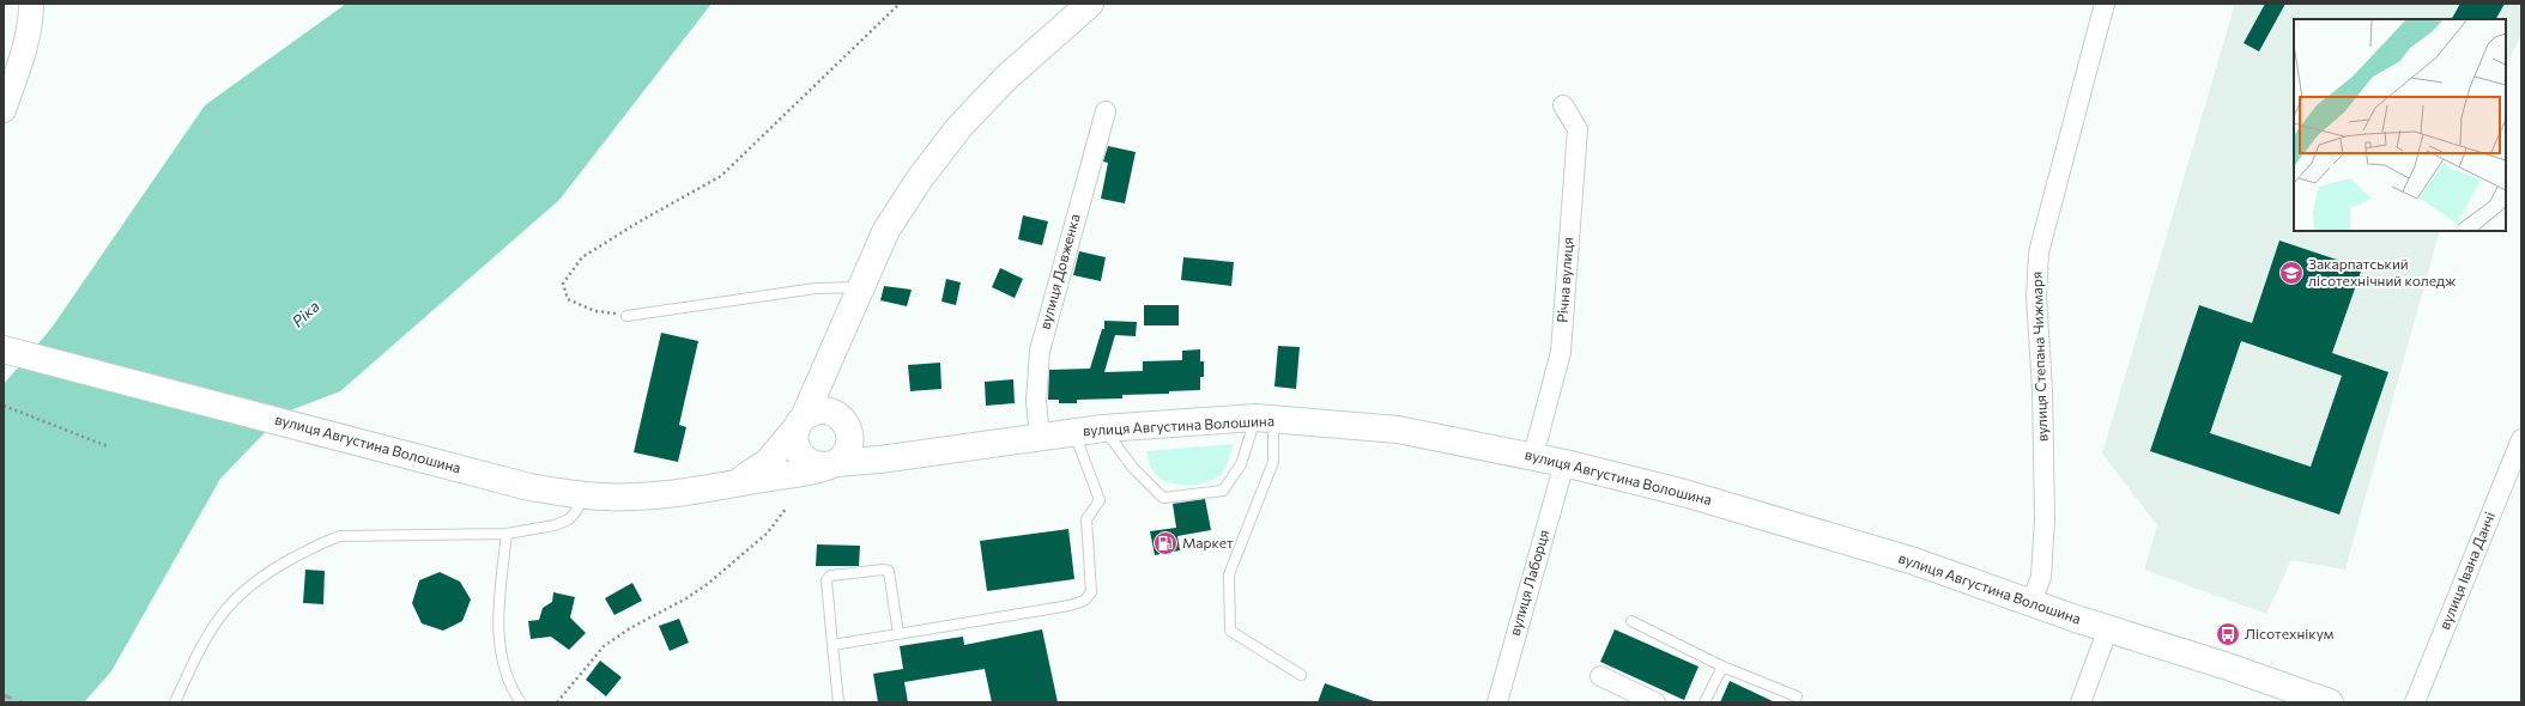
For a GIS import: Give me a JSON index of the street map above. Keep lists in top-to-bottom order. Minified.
{"streets":{"main road":["вулиця Августина Волошина"],"street":["вулиця Довженка","Річна вулиця","вулиця Степана Чижмаря","вулиця Івана Данчі","вулиця Лаборця"]},"crossings":[["вулиця Довженка","вулиця Августина Волошина"],["Річна вулиця","вулиця Августина Волошина"],["вулиця Степана Чижмаря","вулиця Августина Волошина"],["вулиця Августина Волошина","вулиця Лаборця"]],"water":["Ріка"],"places":{"school or university":["Закарпатський лісотехнічний коледж"],"fuel station":["Маркет"],"bus stop":["Лісотехнікум"]}}
